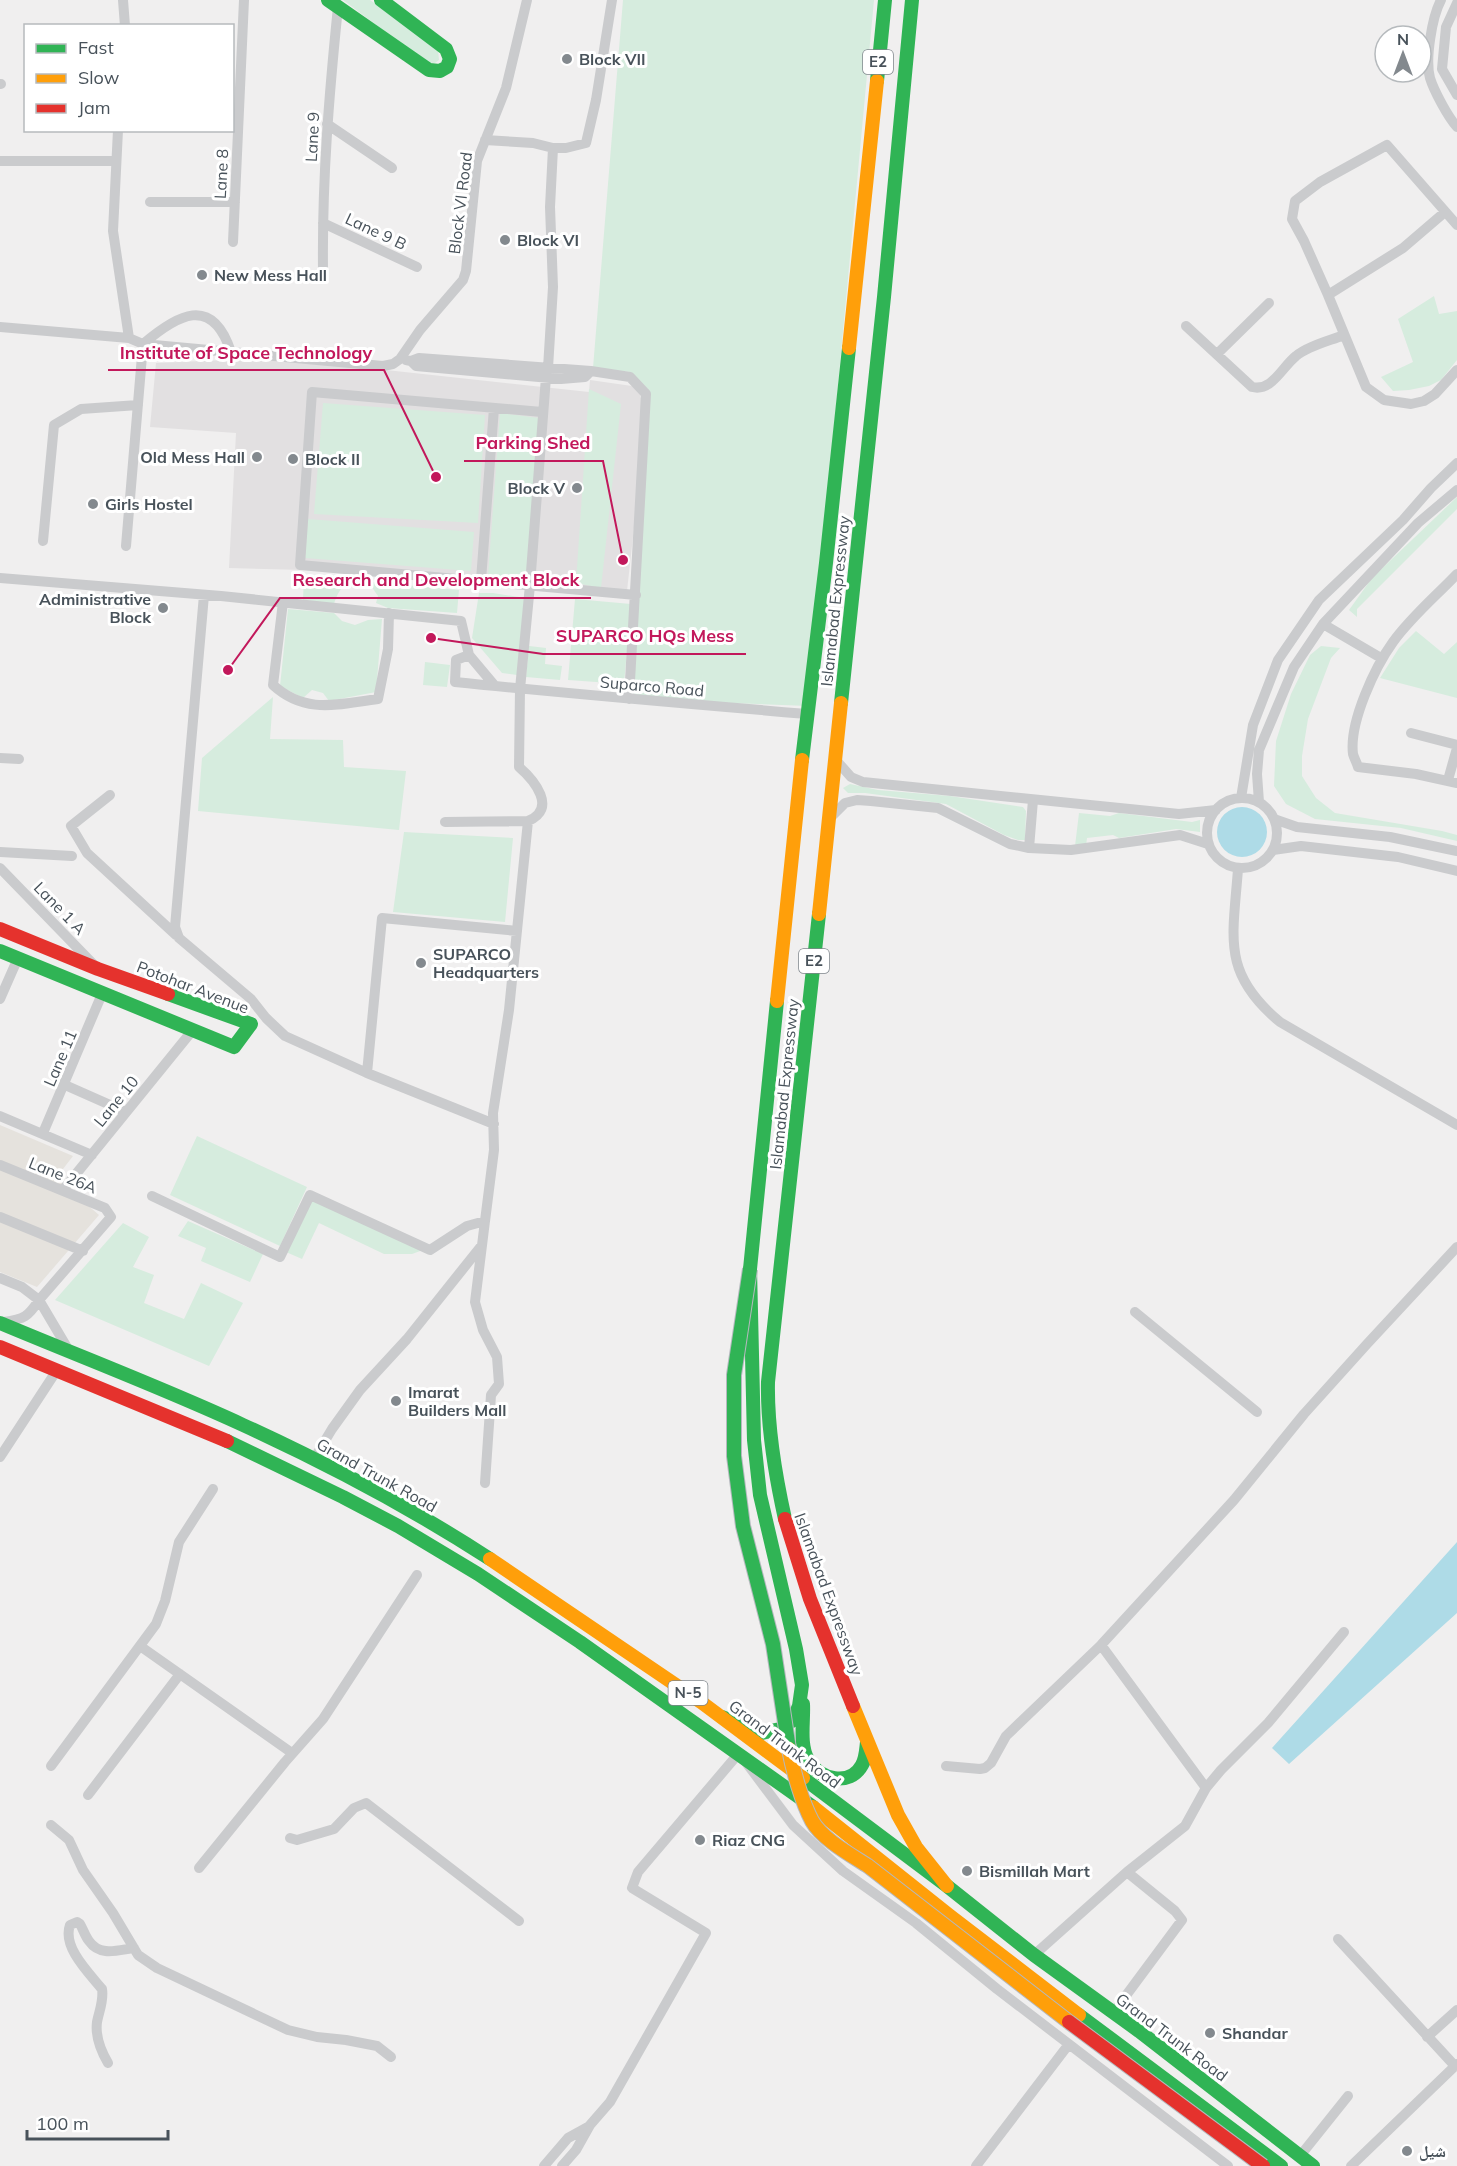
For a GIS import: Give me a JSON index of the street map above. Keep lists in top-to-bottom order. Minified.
{"streets":{"main road":["E2","Islamabad Expressway","Potohar Avenue","Grand Trunk Road","N-5"],"street":["Lane 9","Lane 8","Block VI Road","Lane 9 B","Suparco Road","Lane 1 A","Lane 11","Lane 10","Lane 26A"]},"crossings":[["Lane 9","Lane 9 B"],["Islamabad Expressway","Suparco Road"],["Islamabad Expressway","Grand Trunk Road"],["Lane 1 A","Potohar Avenue"],["Potohar Avenue","Lane 11"],["Potohar Avenue","Lane 10"],["Lane 10","Lane 26A"]],"places":["Block VII","Block VI","New Mess Hall","Old Mess Hall","Block II","Institute of Space Technology","Block V","Girls Hostel","Parking Shed","Administrative Block","SUPARCO HQs Mess","Research and Development Block","SUPARCO Headquarters","Imarat Builders Mall","Riaz CNG","Bismillah Mart","Shandar","شیل"],"legend":["Fast","Slow","Jam"],"scale_bar":"100 m","north":"top"}
